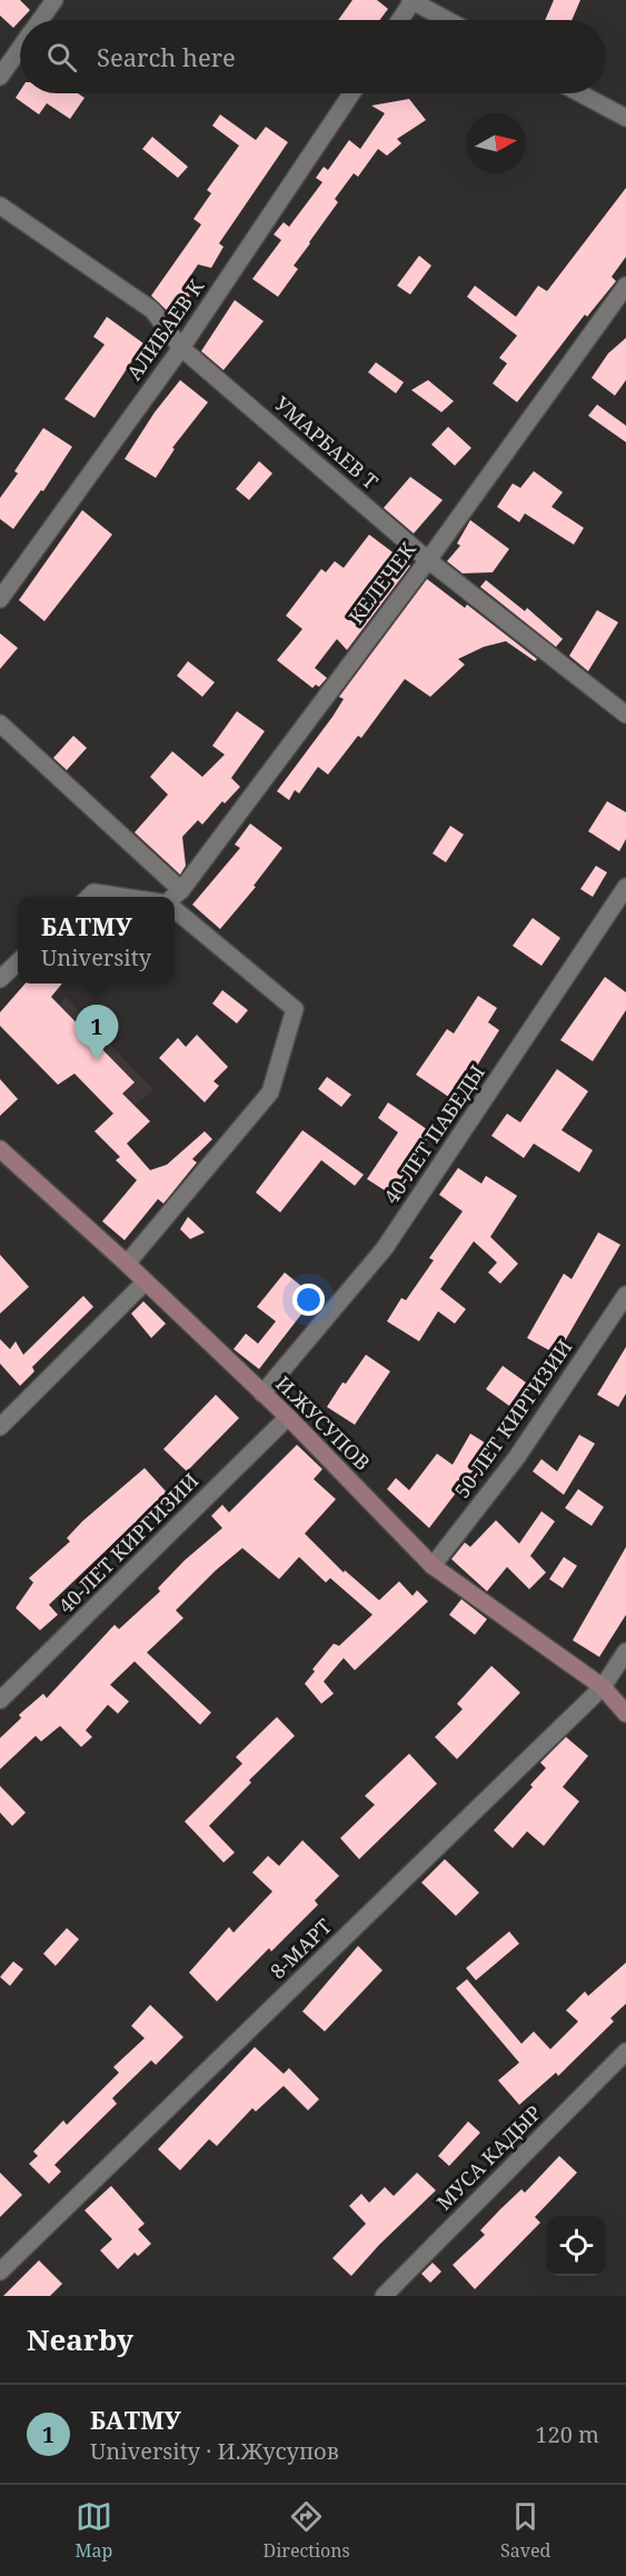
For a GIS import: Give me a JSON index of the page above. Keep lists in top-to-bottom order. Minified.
{"streets":{"street":["АЛИБАЕВ К","УМАРБАЕВ Т","КЕЛЕЧЕК","40-ЛЕТ ПАБЕДЫ","50-ЛЕТ КИРГИЗИИ","И.ЖУСУПОВ","40-ЛЕТ КИРГИЗИИ","8-МАРТ","МУСА КАДЫР"]},"crossings":[["АЛИБАЕВ К","УМАРБАЕВ Т"],["УМАРБАЕВ Т","КЕЛЕЧЕК"],["40-ЛЕТ ПАБЕДЫ","И.ЖУСУПОВ"],["50-ЛЕТ КИРГИЗИИ","И.ЖУСУПОВ"],["И.ЖУСУПОВ","40-ЛЕТ КИРГИЗИИ"],["И.ЖУСУПОВ","8-МАРТ"]],"north":"right","page":{"search":"Search here","popup":["БАТМУ","University"],"pins":"1","heading":"Nearby","list":[{"mark":"1","name":"БАТМУ","note":"University · И.Жусупов","value":"120 m"}],"nav":["Map","Directions","Saved"]}}
